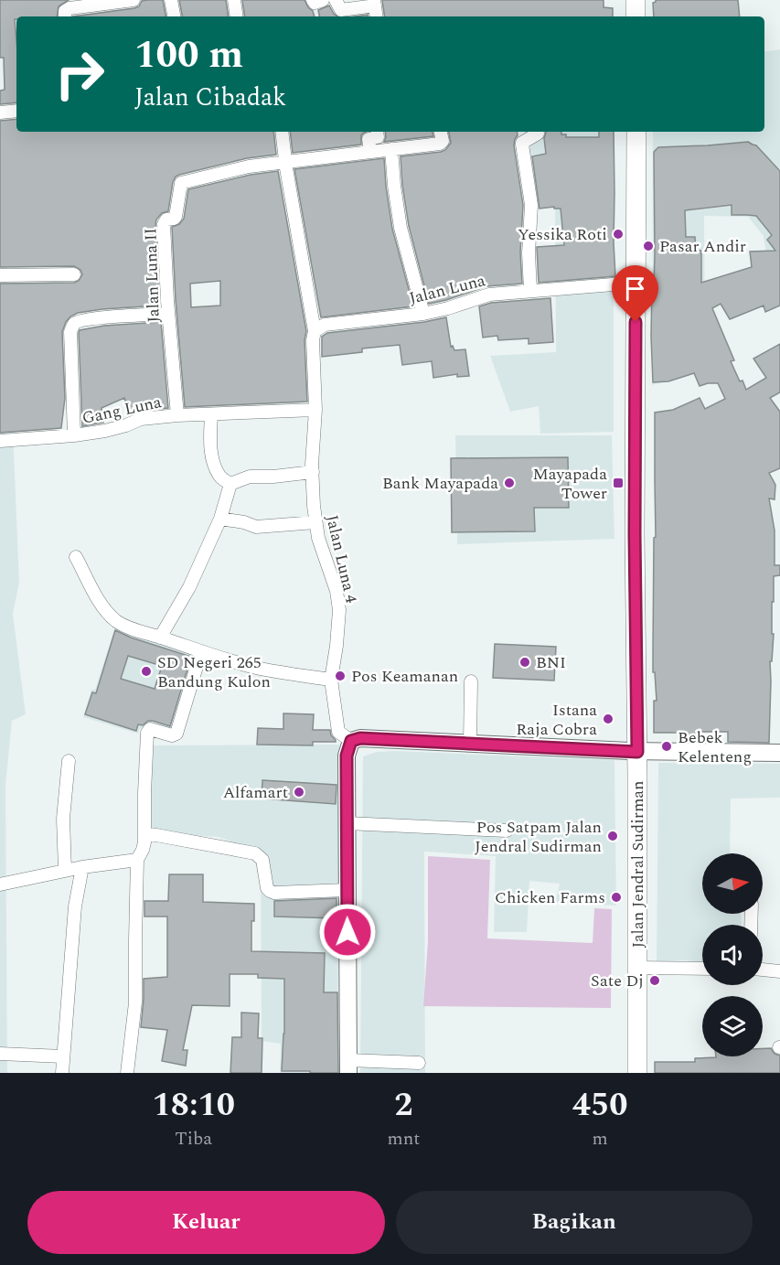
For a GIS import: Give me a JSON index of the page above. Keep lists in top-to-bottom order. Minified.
{"streets":{"main road":["Jalan Jendral Sudirman"],"street":["Jalan Luna II","Jalan Luna","Gang Luna","Jalan Luna 4"]},"crossings":[["Jalan Luna II","Gang Luna"],["Jalan Luna","Jalan Jendral Sudirman"],["Gang Luna","Jalan Luna 4"]],"places":{"other":["Yessika Roti","Pasar Andir","Bank Mayapada","BNI","SD Negeri 265 Bandung Kulon","Pos Keamanan","Istana Raja Cobra","Bebek Kelenteng","Alfamart","Pos Satpam Jalan Jendral Sudirman","Chicken Farms","Sate Dj"],"transit":["Mayapada Tower"]},"north":"right","page":{"turn":["100 m","Jalan Cibadak"],"eta":["18:10","Tiba","2","mnt","450","m"],"buttons":["Keluar","Bagikan"]}}
